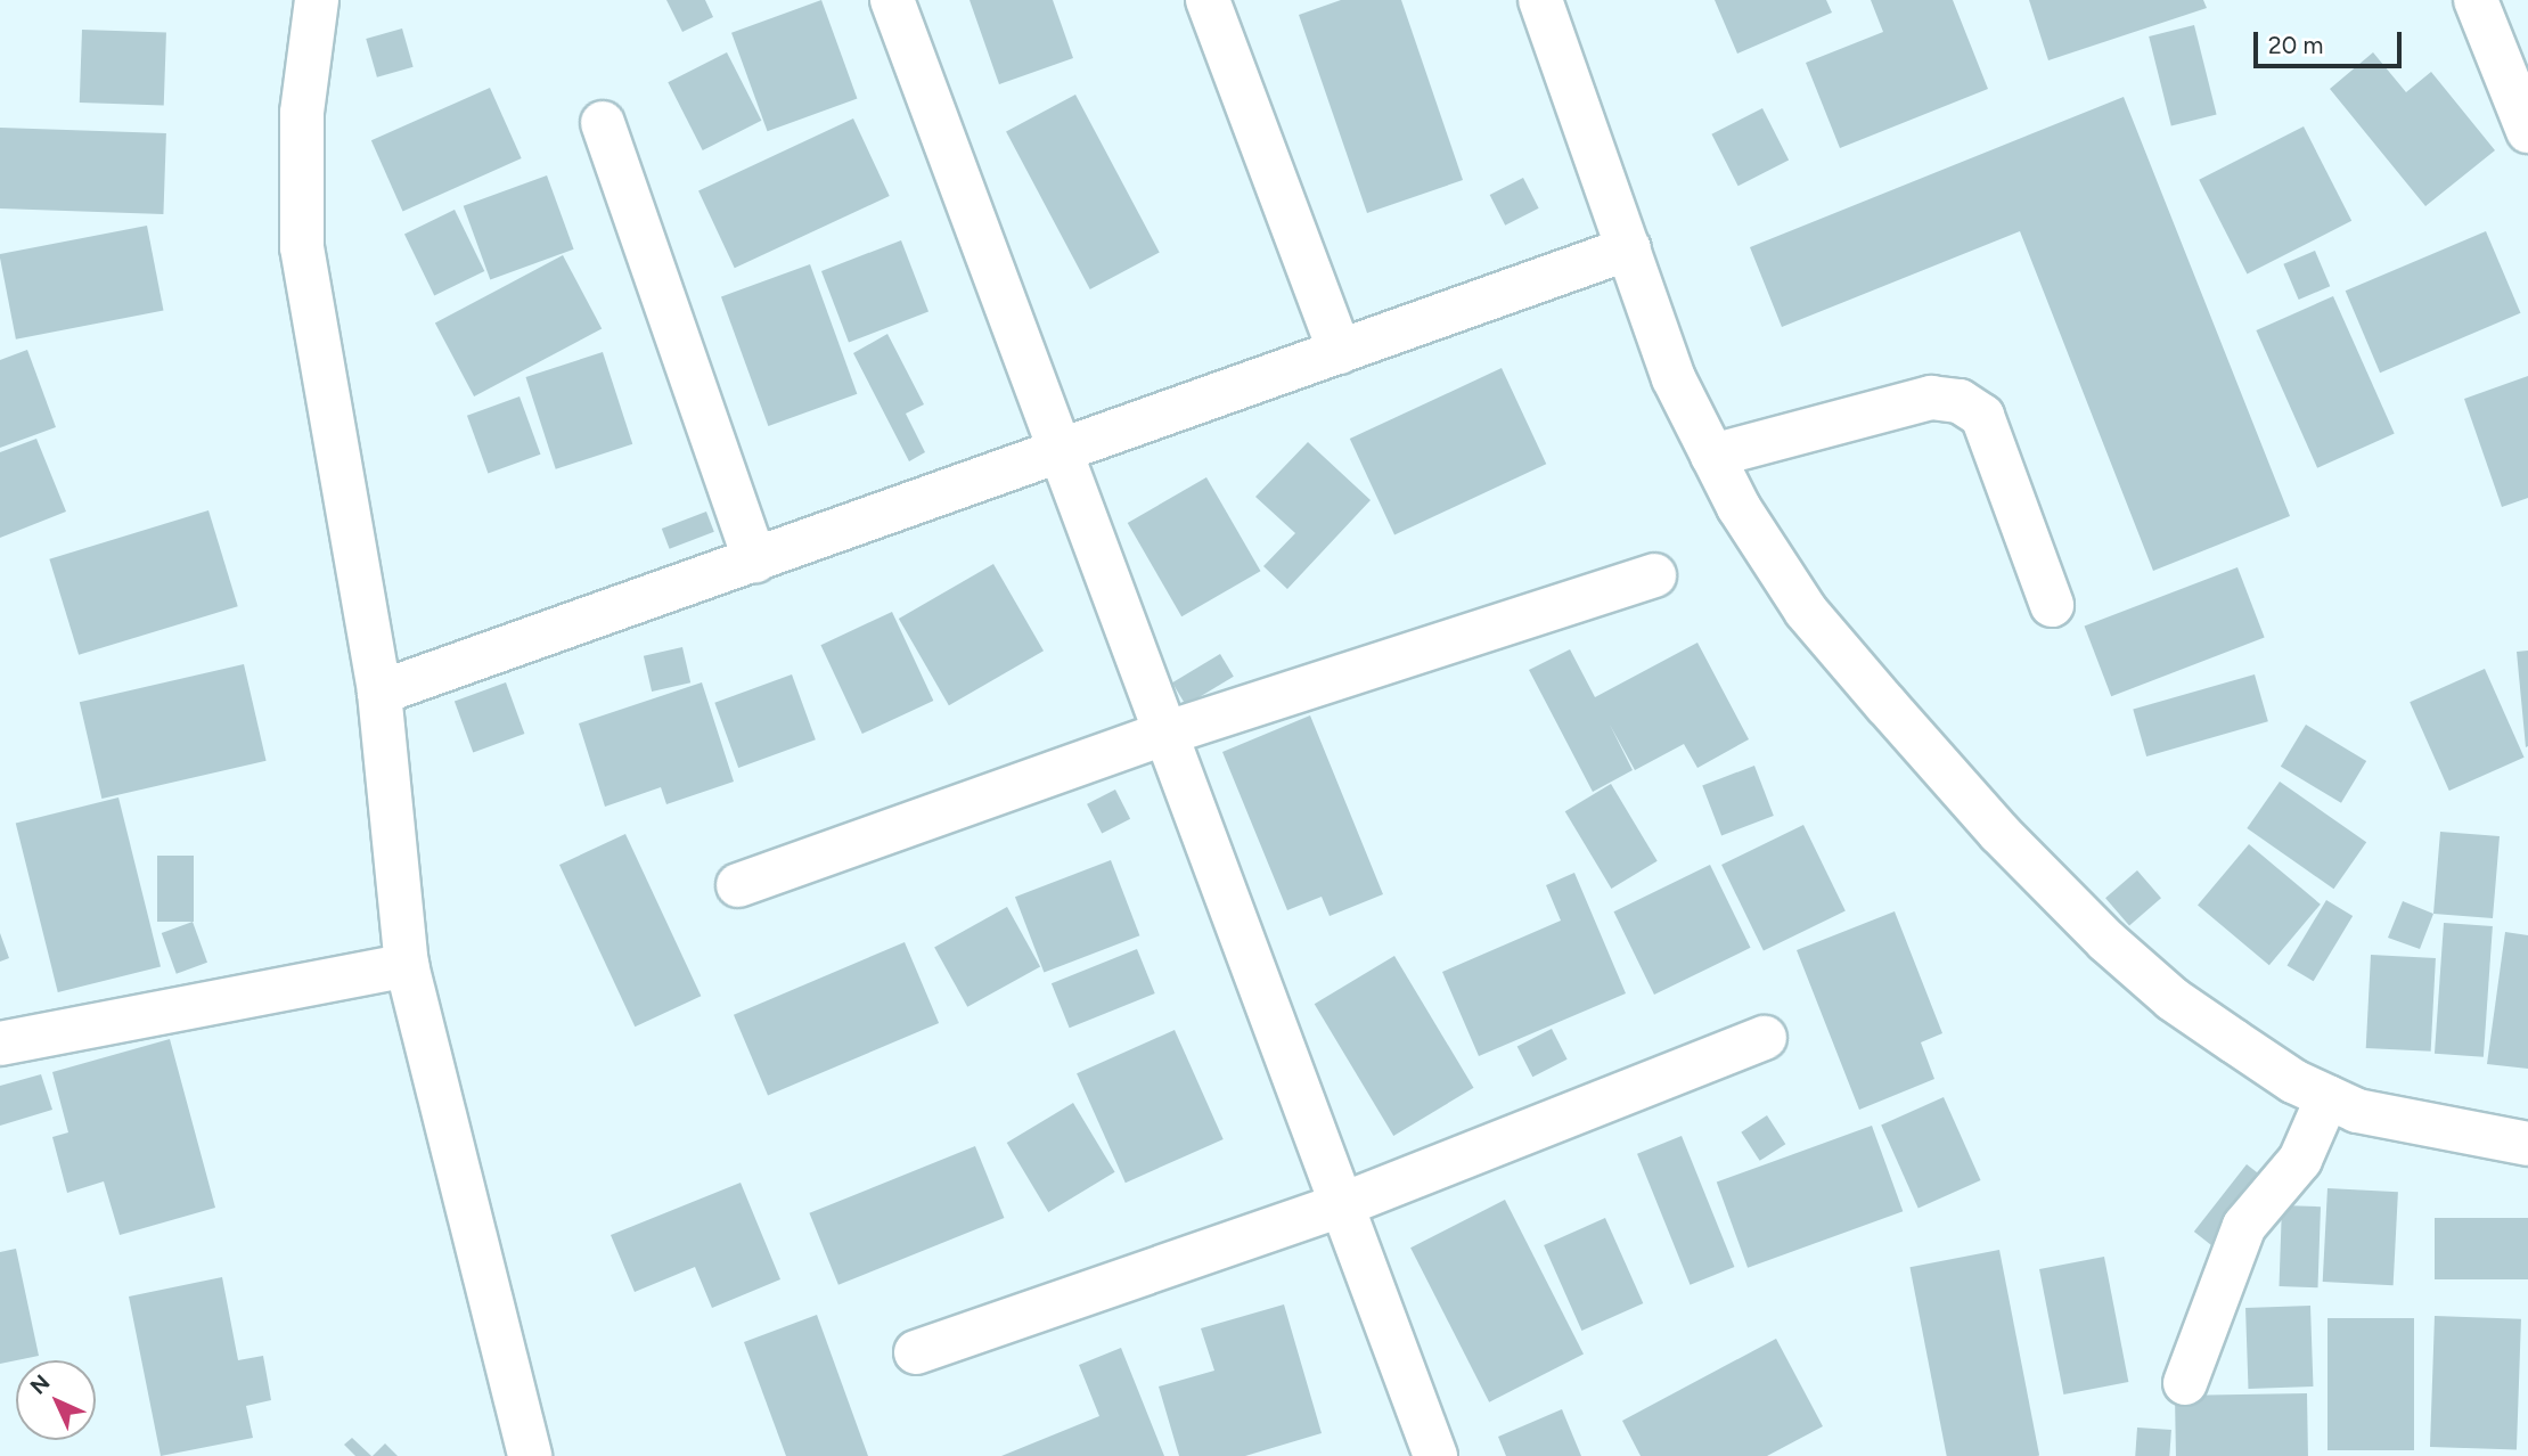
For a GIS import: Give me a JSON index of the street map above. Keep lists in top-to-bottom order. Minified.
{"scale_bar":"20 m","north":"top left"}
